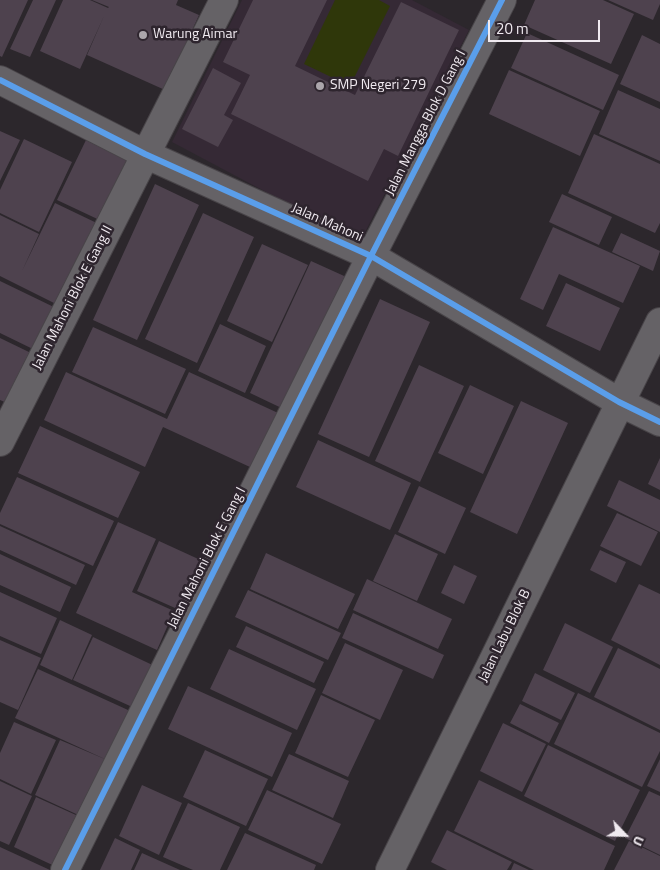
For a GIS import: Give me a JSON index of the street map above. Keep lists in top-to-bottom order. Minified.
{"streets":{"street":["Jalan Mangga Blok D Gang I","Jalan Mahoni","Jalan Mahoni Blok E Gang II","Jalan Mahoni Blok E Gang I","Jalan Labu Blok B"]},"crossings":[["Jalan Mangga Blok D Gang I","Jalan Mahoni"],["Jalan Mangga Blok D Gang I","Jalan Mahoni Blok E Gang I"],["Jalan Mahoni","Jalan Mahoni Blok E Gang II"],["Jalan Mahoni","Jalan Mahoni Blok E Gang I"],["Jalan Mahoni","Jalan Labu Blok B"]],"places":["Warung Aimar","SMP Negeri 279"],"scale_bar":"20 m","north":"bottom right"}
